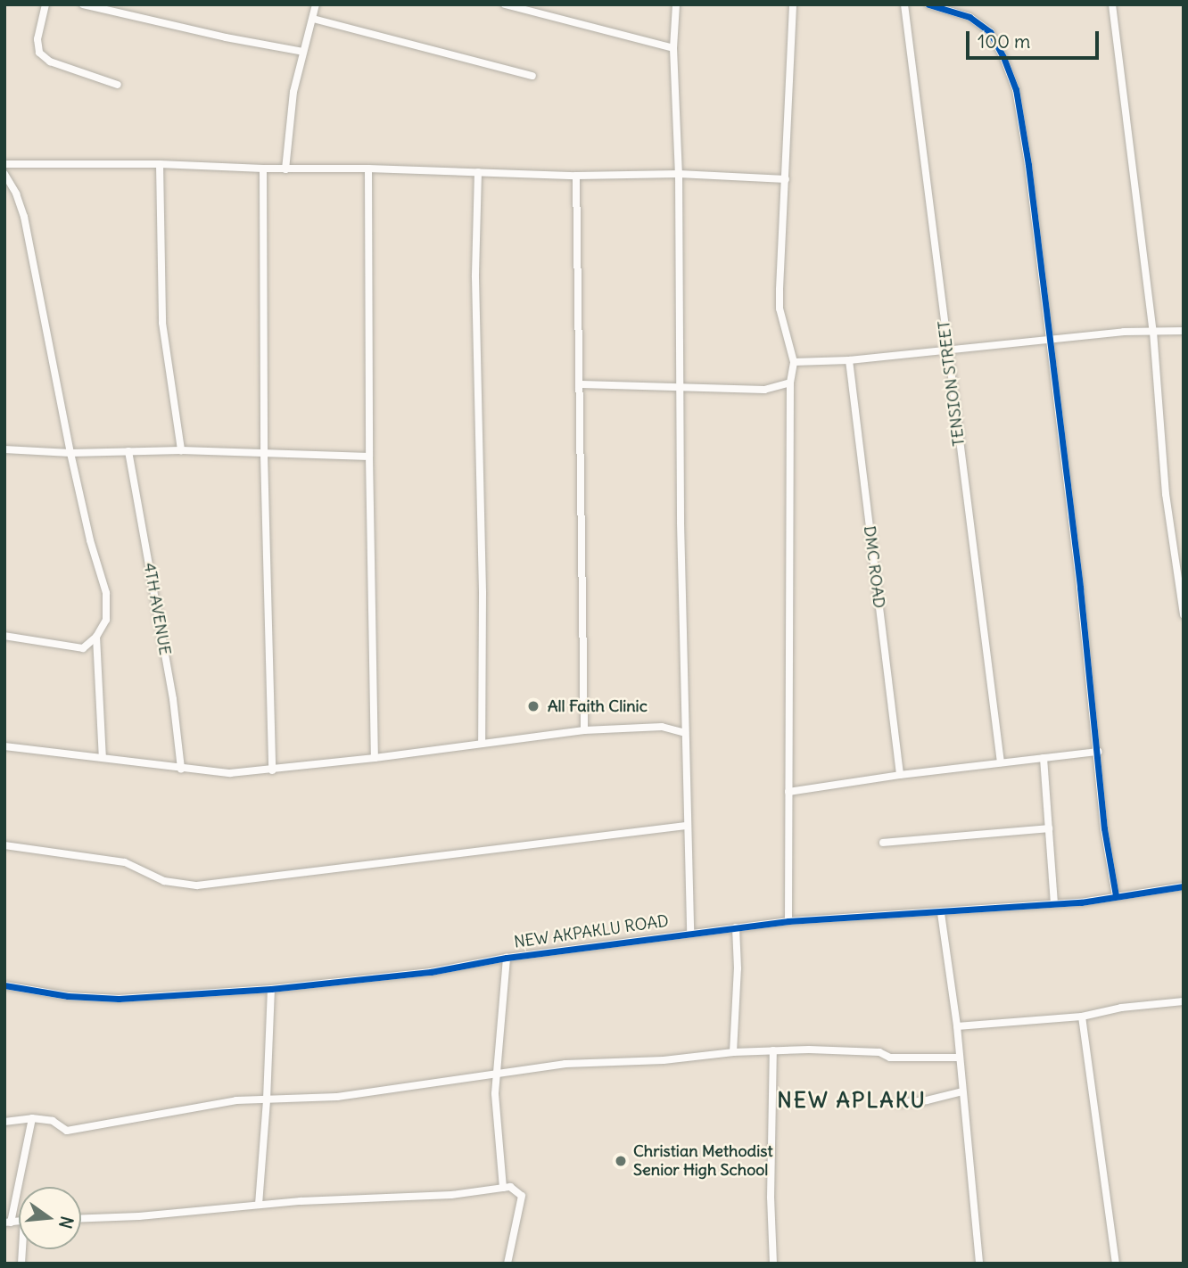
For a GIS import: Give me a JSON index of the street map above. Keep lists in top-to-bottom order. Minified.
{"streets":{"street":["TENSION STREET","DMC ROAD","4TH AVENUE","NEW AKPAKLU ROAD"]},"districts":["NEW APLAKU"],"places":["All Faith Clinic","Christian Methodist Senior High School"],"scale_bar":"100 m","north":"right"}
